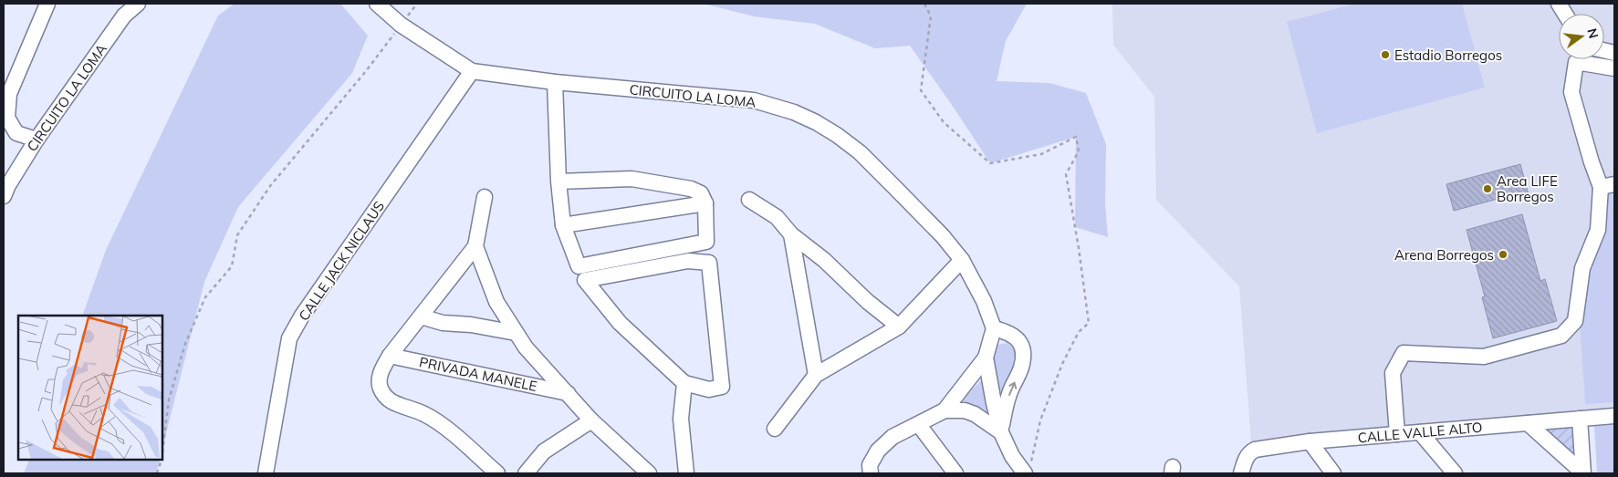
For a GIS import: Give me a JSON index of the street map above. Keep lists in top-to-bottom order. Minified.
{"streets":{"street":["CIRCUITO LA LOMA","CALLE JACK NICLAUS","PRIVADA MANELE","CALLE VALLE ALTO"]},"crossings":[["CIRCUITO LA LOMA","CALLE JACK NICLAUS"]],"places":["Estadio Borregos","Area LIFE Borregos","Arena Borregos"],"north":"right"}
